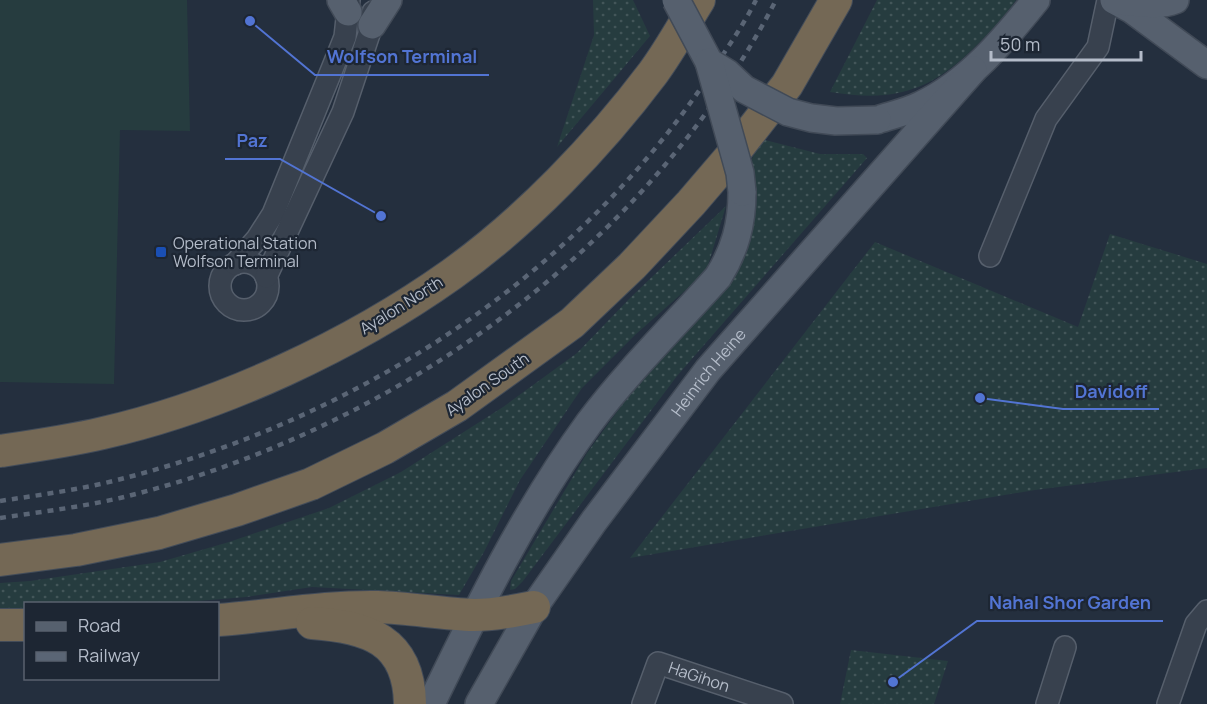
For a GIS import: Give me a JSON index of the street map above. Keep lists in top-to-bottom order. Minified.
{"streets":{"highway":["Ayalon North","Ayalon South"],"main road":["Heinrich Heine"],"street":["HaGihon"]},"places":{"other":["Wolfson Terminal","Paz","Davidoff","Nahal Shor Garden"],"transit":["Operational Station Wolfson Terminal"]},"legend":["Road","Railway"],"scale_bar":"50 m"}
